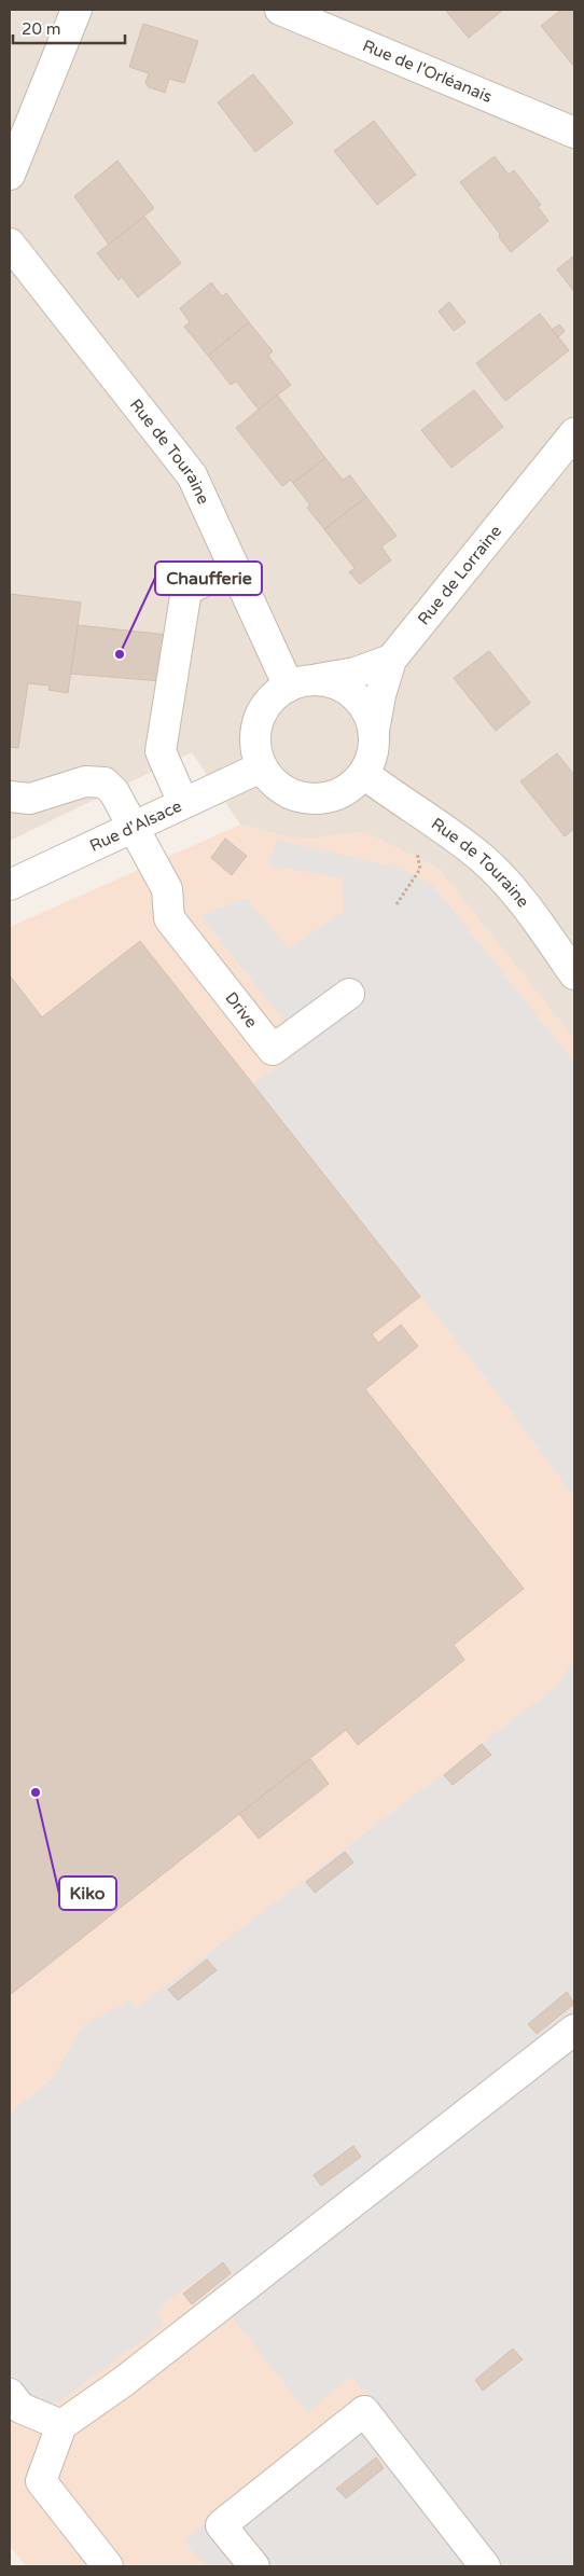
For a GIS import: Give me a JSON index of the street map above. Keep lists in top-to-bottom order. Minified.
{"streets":{"street":["Rue de l'Orléanais","Rue de Touraine","Rue de Lorraine","Rue d'Alsace","Drive"]},"crossings":[["Rue de Touraine","Rue de Lorraine"],["Rue de Touraine","Rue d'Alsace"],["Rue de Lorraine","Rue d'Alsace"],["Rue d'Alsace","Drive"]],"places":["Chaufferie","Kiko"],"scale_bar":"20 m"}
